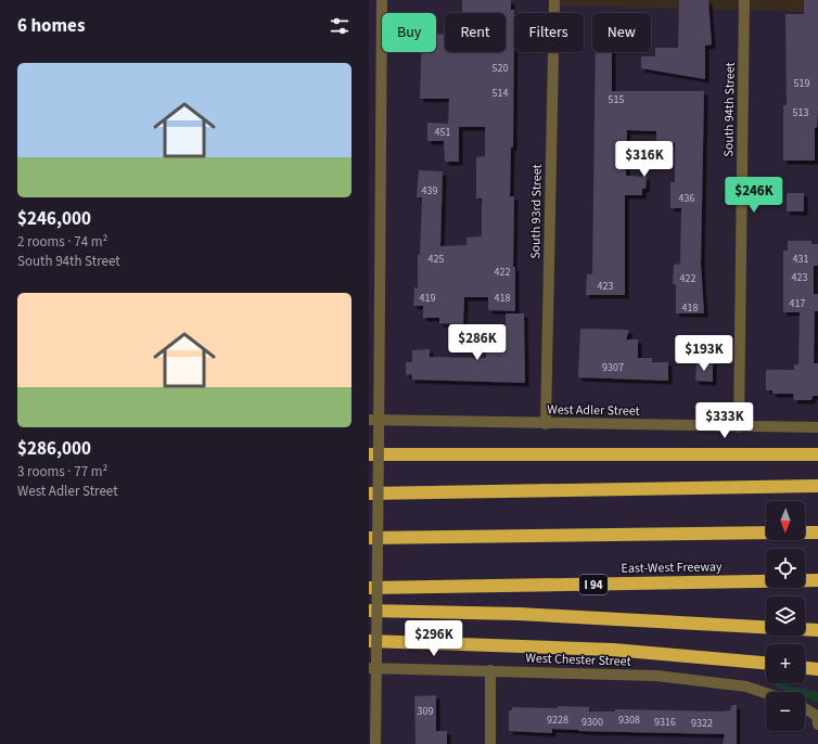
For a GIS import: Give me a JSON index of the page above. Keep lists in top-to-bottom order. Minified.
{"streets":{"highway":["East-West Freeway","I 94"],"street":["South 94th Street","South 93rd Street","West Adler Street","West Chester Street"]},"crossings":[["South 94th Street","West Adler Street"],["South 93rd Street","West Adler Street"]],"house_numbers":["520","519","514","515","513","451","439","436","425","431","422","423","422","423","419","418","417","418","9307","309","9228","9308","9300","9316","9322"],"north":"bottom","page":{"heading":"6 homes","chip":["Buy","Rent","Filters","New"],"list":[{"name":"$246,000","note":"2 rooms · 74 m² · South 94th Street"},{"name":"$286,000","note":"3 rooms · 77 m² · West Adler Street"}],"price":["$316K","$246K","$286K","$193K","$333K","$296K"],"map_buttons":["+","−"]}}
